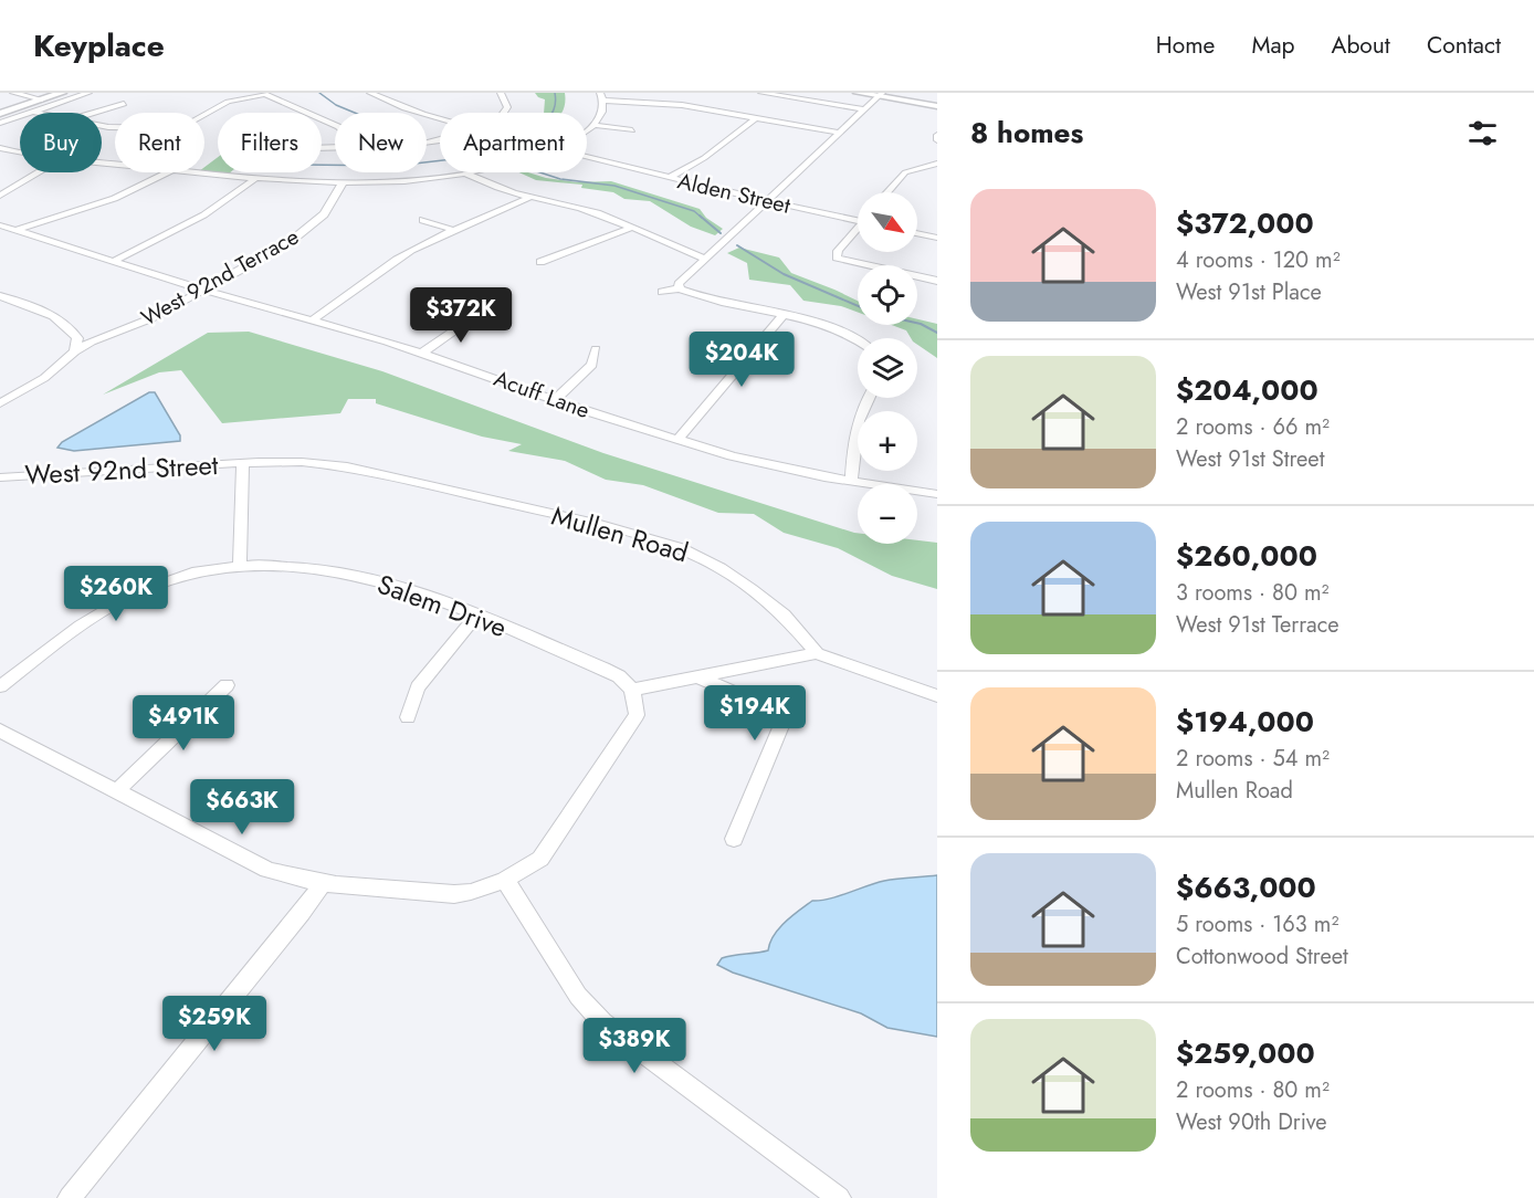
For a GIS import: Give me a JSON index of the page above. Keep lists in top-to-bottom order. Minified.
{"streets":{"street":["Alden Street","West 92nd Terrace","Acuff Lane","West 92nd Street","Mullen Road","Salem Drive"]},"crossings":[["West 92nd Terrace","Acuff Lane"],["West 92nd Street","Mullen Road"]],"north":"bottom right","page":{"header":"Keyplace","nav":["Home","Map","About","Contact"],"heading":"8 homes","chip":["Buy","Rent","Filters","New","Apartment"],"list":[{"name":"$372,000","note":"4 rooms · 120 m² · West 91st Place"},{"name":"$204,000","note":"2 rooms · 66 m² · West 91st Street"},{"name":"$260,000","note":"3 rooms · 80 m² · West 91st Terrace"},{"name":"$194,000","note":"2 rooms · 54 m² · Mullen Road"},{"name":"$663,000","note":"5 rooms · 163 m² · Cottonwood Street"},{"name":"$259,000","note":"2 rooms · 80 m² · West 90th Drive"}],"map_buttons":["+","−"],"price":["$372K","$204K","$260K","$194K","$491K","$663K","$259K","$389K"]}}
